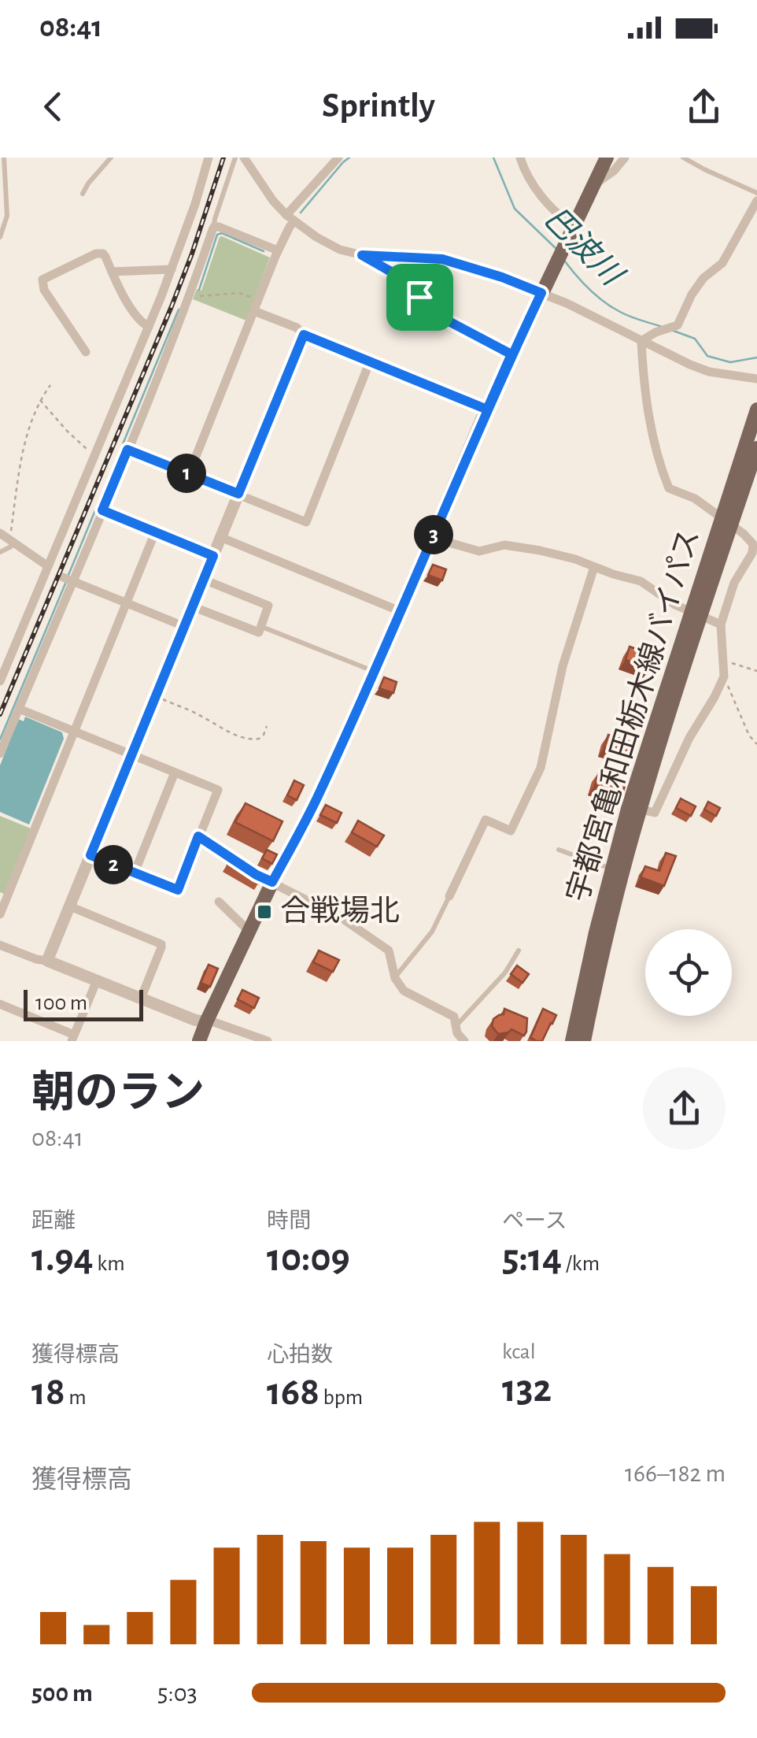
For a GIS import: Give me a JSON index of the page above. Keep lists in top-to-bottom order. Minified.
{"streets":{"main road":["宇都宮亀和田栃木線バイパス"]},"water":["巴波川"],"places":{"transit":["合戦場北"]},"scale_bar":"100 m","page":{"status":"08:41","header":"Sprintly","pins":["1","3","2"],"scale":"100 m","heading":["朝のラン","08:41"],"stats":[["距離","1.94 km"],["時間","10:09"],["ペース","5:14 /km"],["獲得標高","18 m"],["心拍数","168 bpm"],["kcal","132"]],"chart":["獲得標高","166–182 m"],"list":[{"name":"500 m","note":"5:03"}]}}
